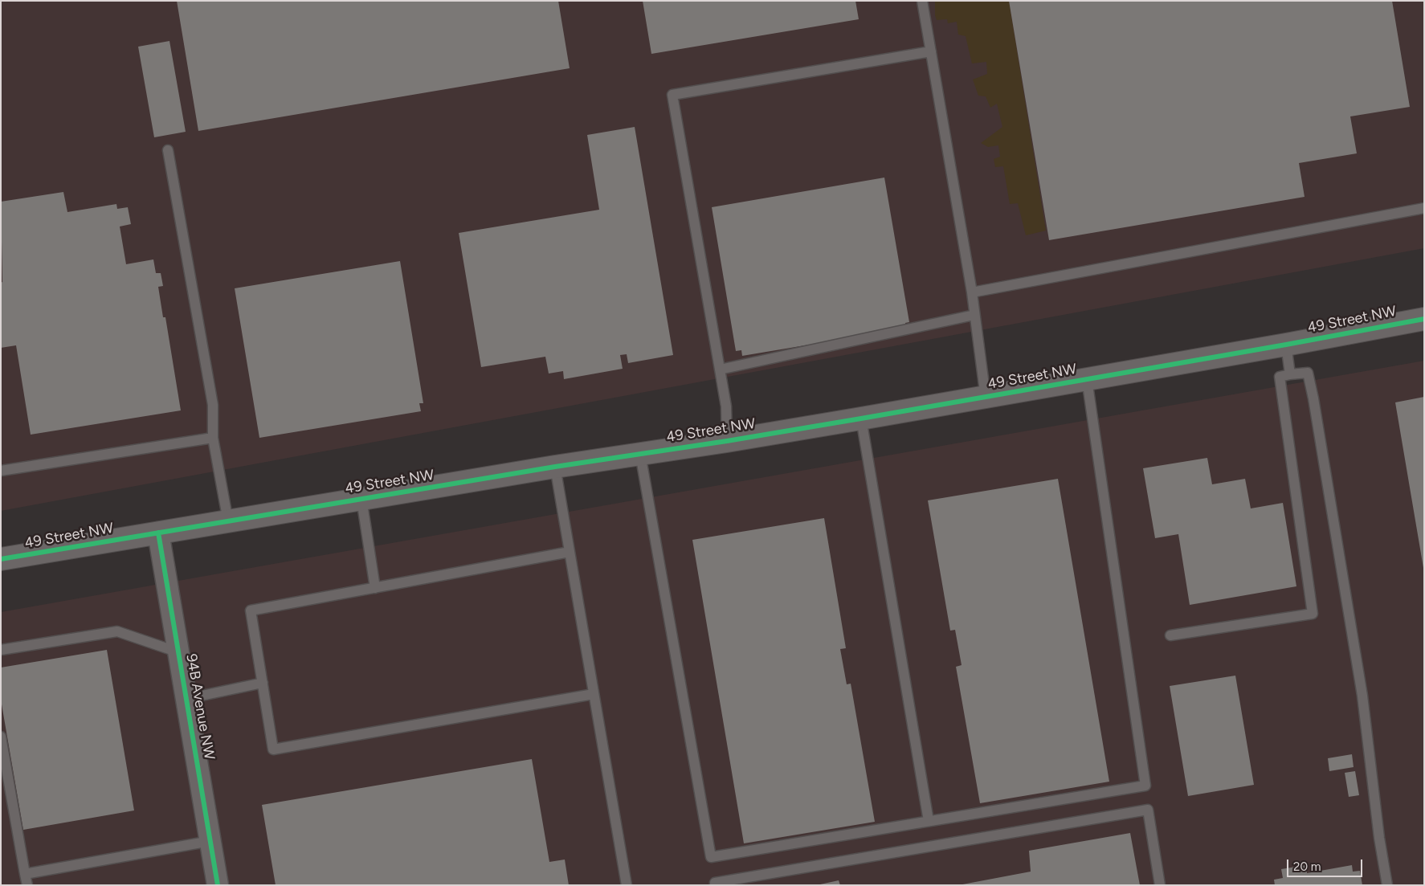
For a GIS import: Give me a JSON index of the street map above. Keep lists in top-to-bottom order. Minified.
{"streets":{"street":["49 Street NW","94B Avenue NW"]},"crossings":[["49 Street NW","94B Avenue NW"]],"scale_bar":"20 m"}
